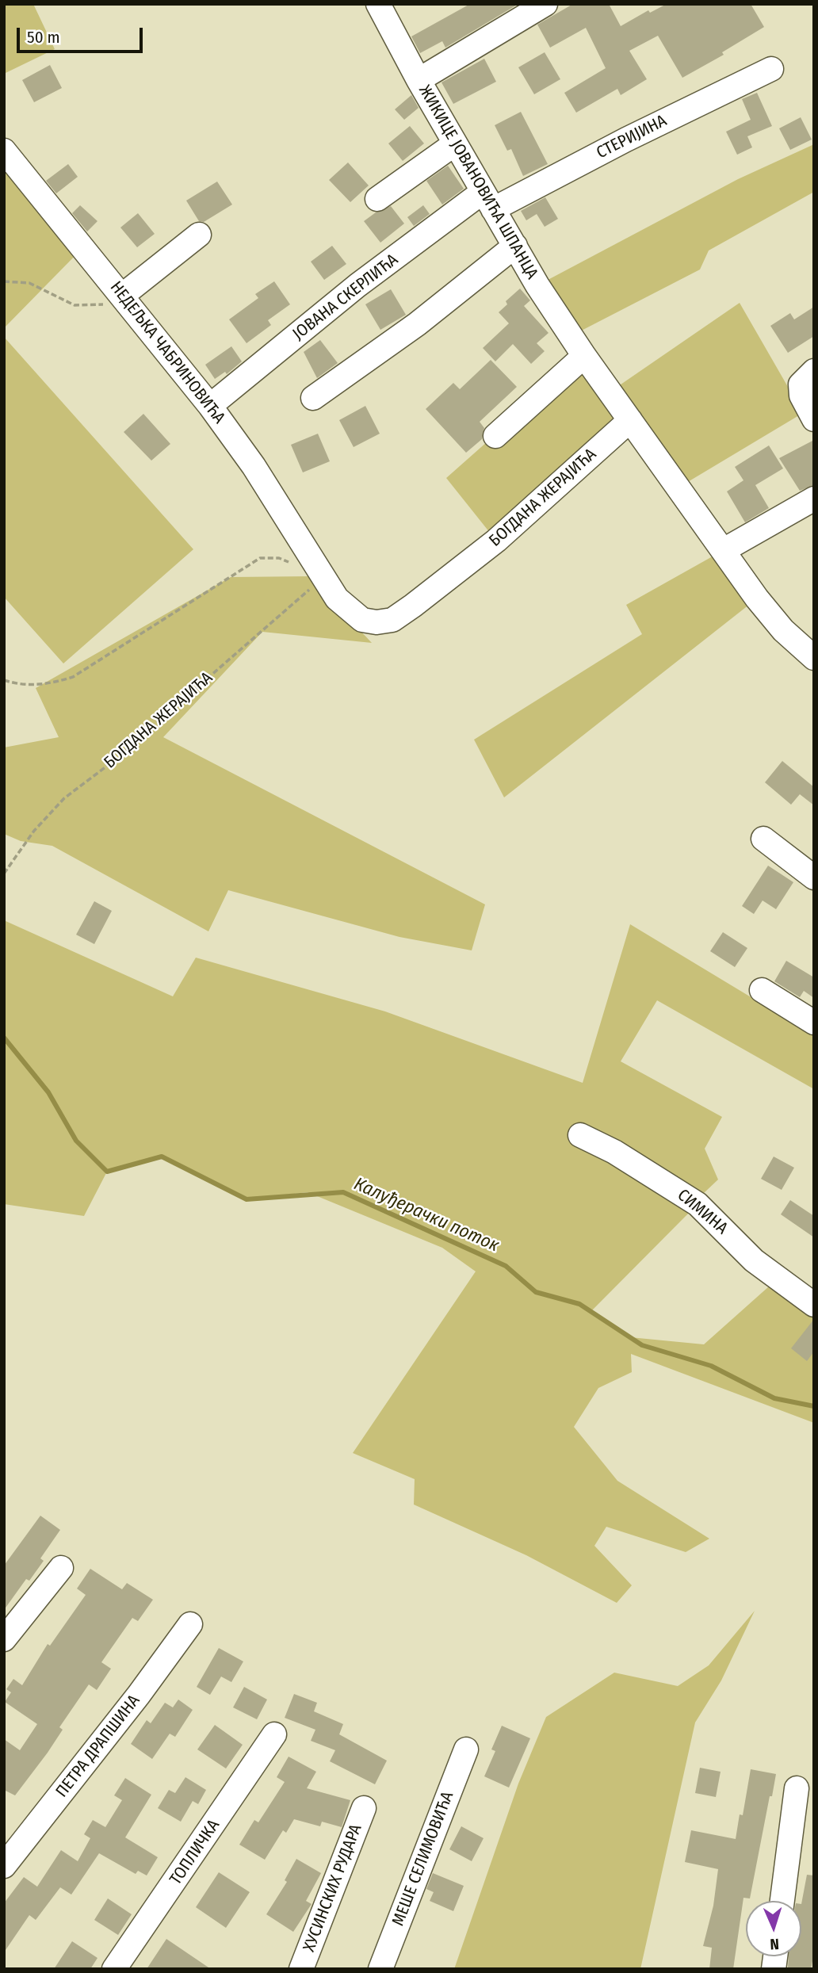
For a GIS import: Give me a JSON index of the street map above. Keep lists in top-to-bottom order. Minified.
{"streets":{"street":["СТЕРИЈИНА","ЖИКИЦЕ ЈОВАНОВИЋА ШПАНЦА","ЈОВАНА СКЕРЛИЋА","НЕДЕЉКА ЧАБРИНОВИЋА","БОГДАНА ЖЕРАЈИЋА","СИМИНА","ПЕТРА ДРАПШИНА","ТОПЛИЧКА","МЕШЕ СЕЛИМОВИЋА","ХУСИНСКИХ РУДАРА"]},"crossings":[["СТЕРИЈИНА","ЖИКИЦЕ ЈОВАНОВИЋА ШПАНЦА"],["СТЕРИЈИНА","ЈОВАНА СКЕРЛИЋА"],["ЖИКИЦЕ ЈОВАНОВИЋА ШПАНЦА","ЈОВАНА СКЕРЛИЋА"],["ЖИКИЦЕ ЈОВАНОВИЋА ШПАНЦА","БОГДАНА ЖЕРАЈИЋА"],["ЈОВАНА СКЕРЛИЋА","НЕДЕЉКА ЧАБРИНОВИЋА"],["НЕДЕЉКА ЧАБРИНОВИЋА","БОГДАНА ЖЕРАЈИЋА"]],"water":["Калуђерачки поток"],"scale_bar":"50 m","north":"bottom"}
